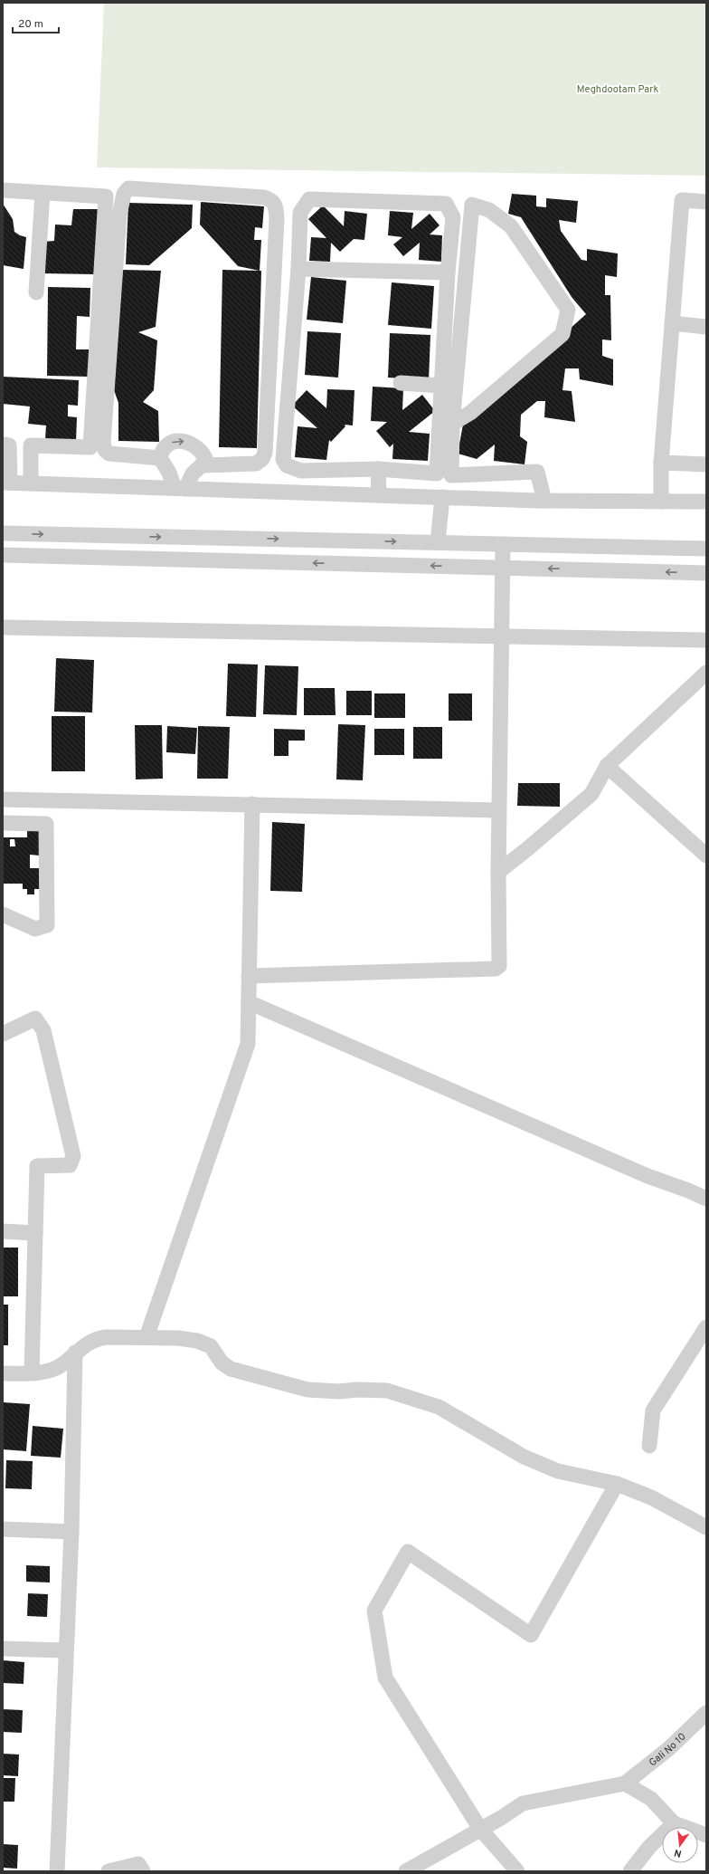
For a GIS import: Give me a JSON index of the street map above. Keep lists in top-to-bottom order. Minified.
{"streets":{"street":["Gali No 10"]},"parks":["Meghdootam Park"],"scale_bar":"20 m","north":"bottom"}
